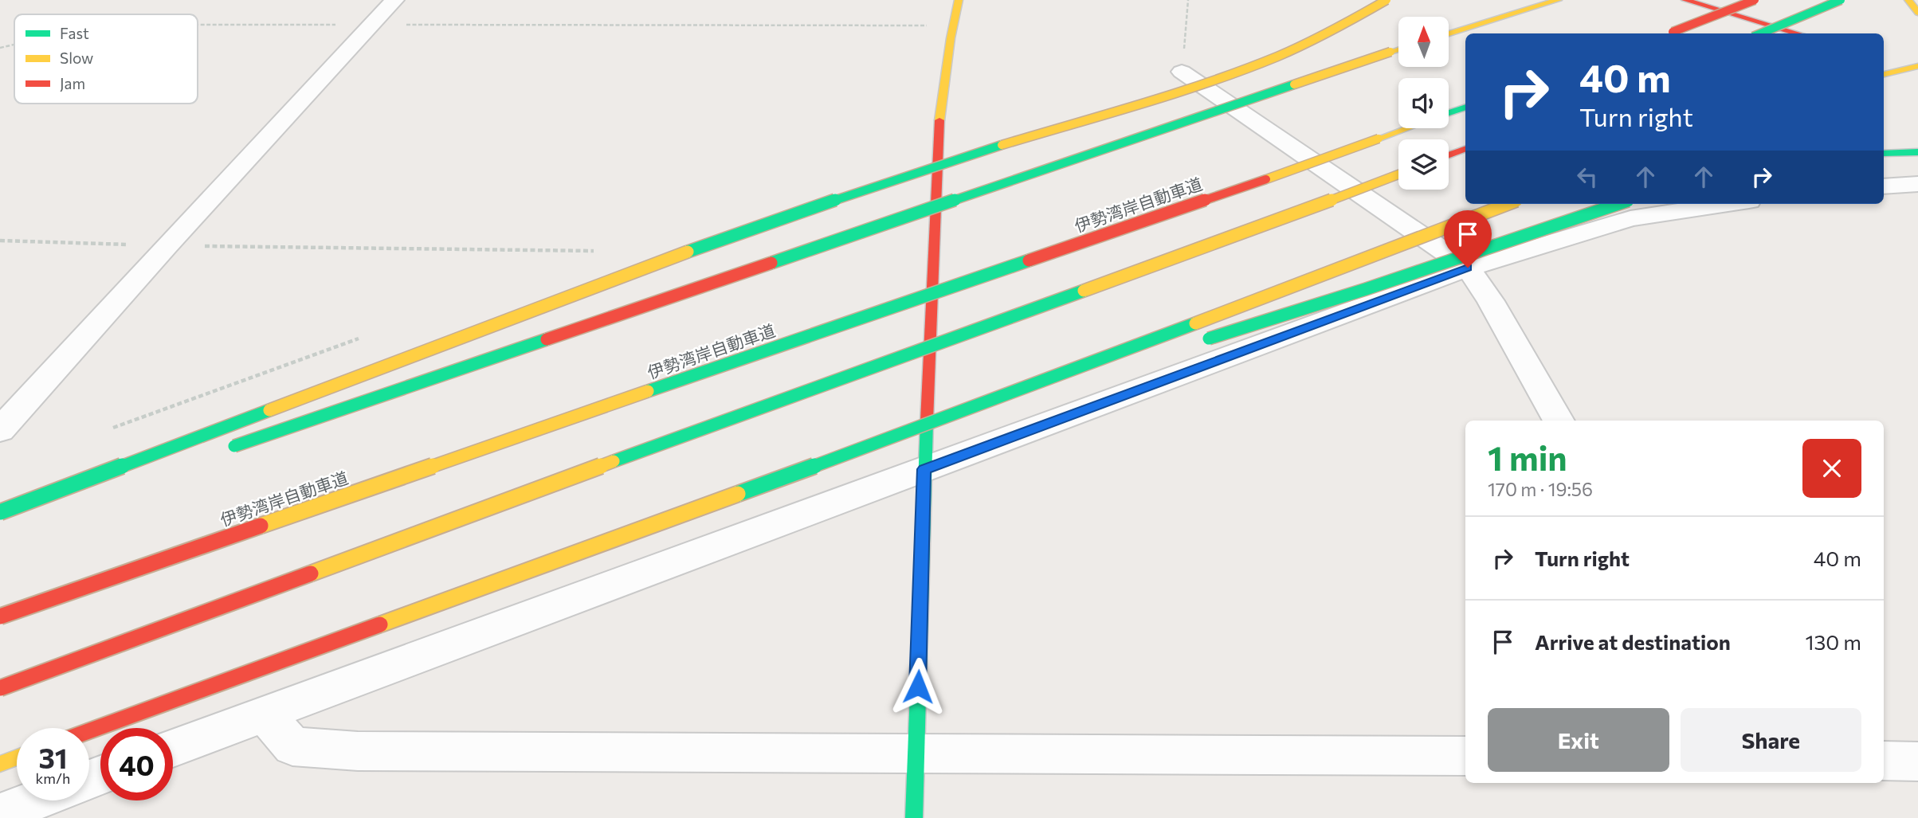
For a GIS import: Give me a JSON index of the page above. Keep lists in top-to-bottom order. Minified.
{"streets":{"main road":["伊勢湾岸自動車道"]},"legend":["Fast","Slow","Jam"],"north":"top","page":{"turn":["40 m","Turn right"],"heading":["1 min","170 m · 19:56"],"list":[{"name":"Turn right","value":"40 m"},{"name":"Arrive at destination","value":"130 m"}],"buttons":["Exit","Share"],"speed":"31 km/h","limit":"40"}}
